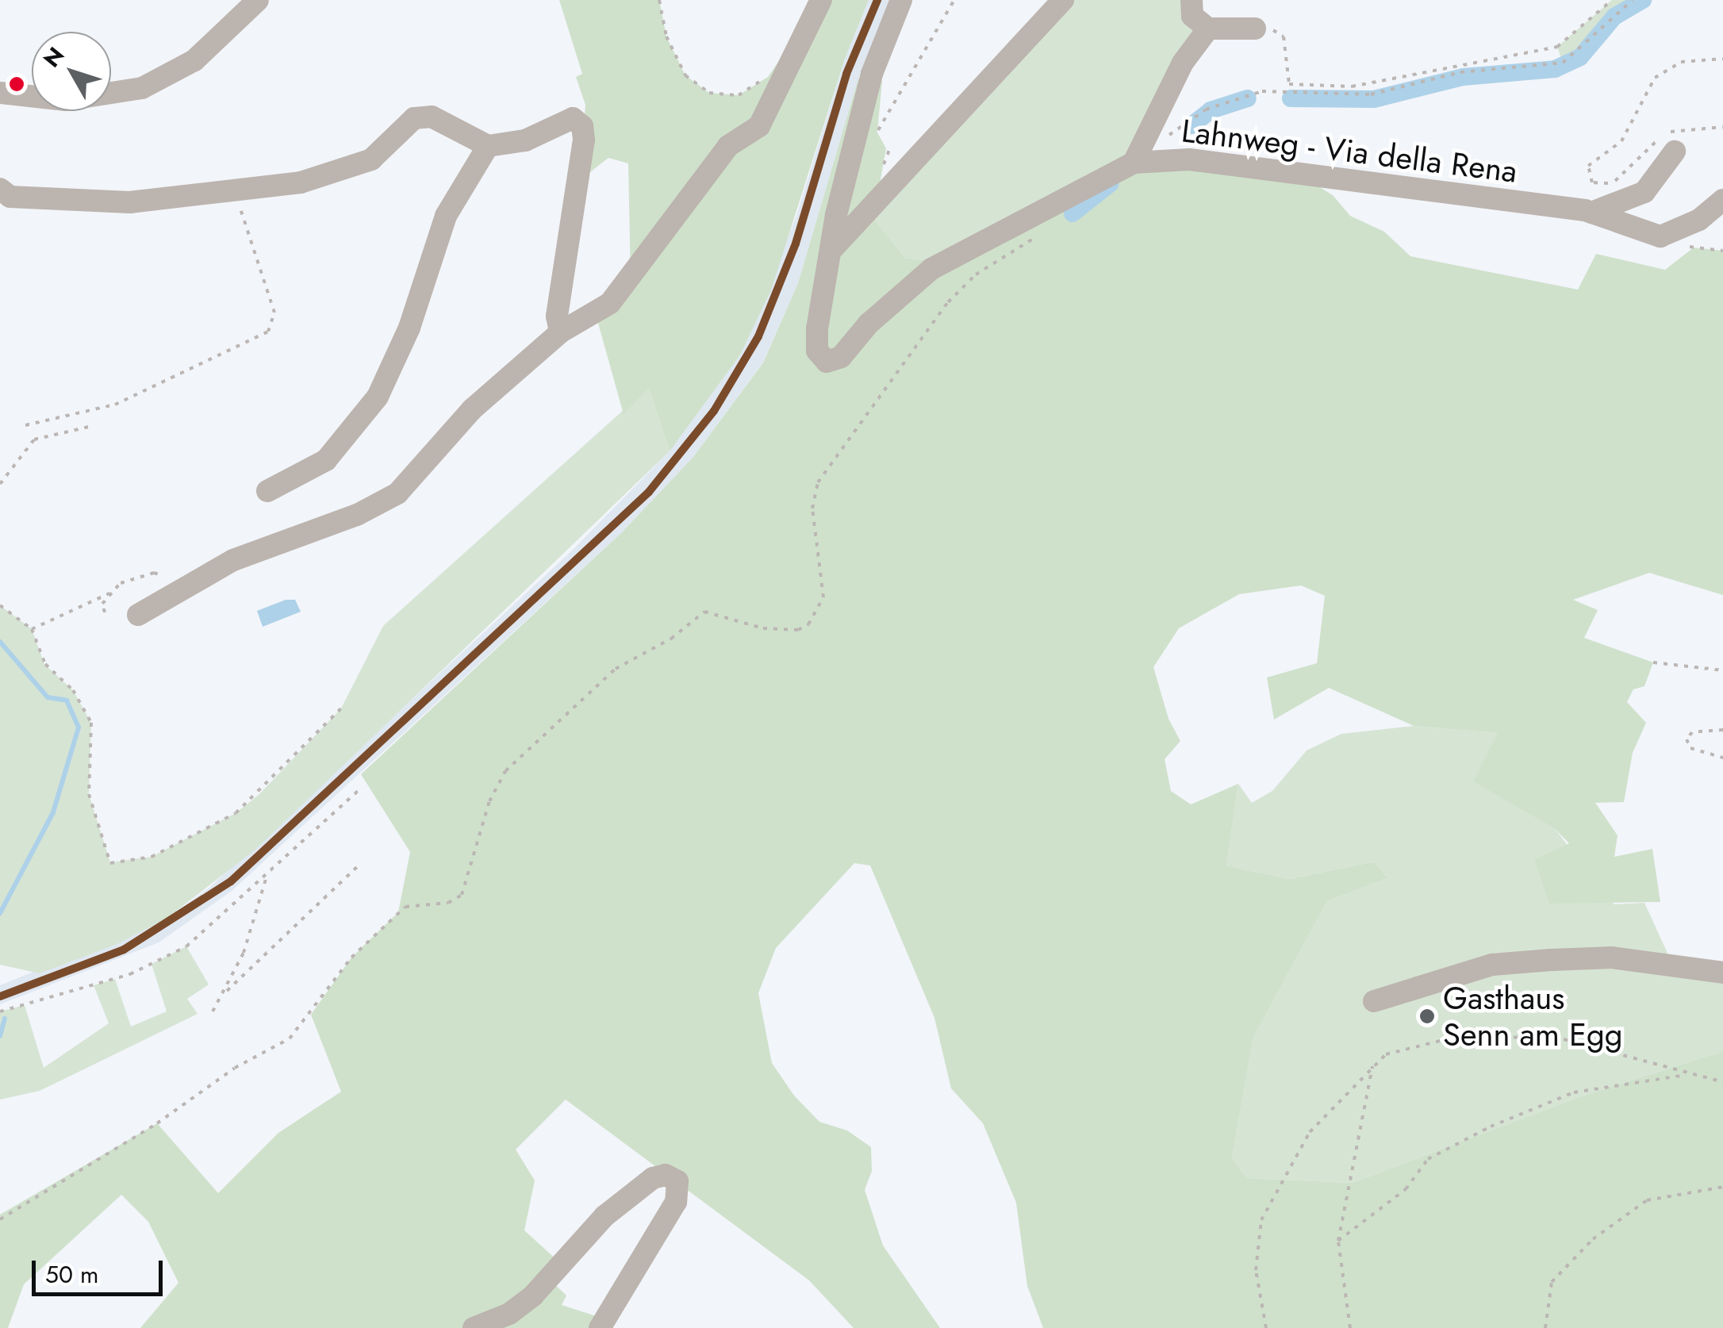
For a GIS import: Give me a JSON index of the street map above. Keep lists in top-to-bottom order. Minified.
{"streets":{"street":["Lahnweg - Via della Rena"]},"places":["Gasthaus Senn am Egg"],"scale_bar":"50 m","north":"top left"}
